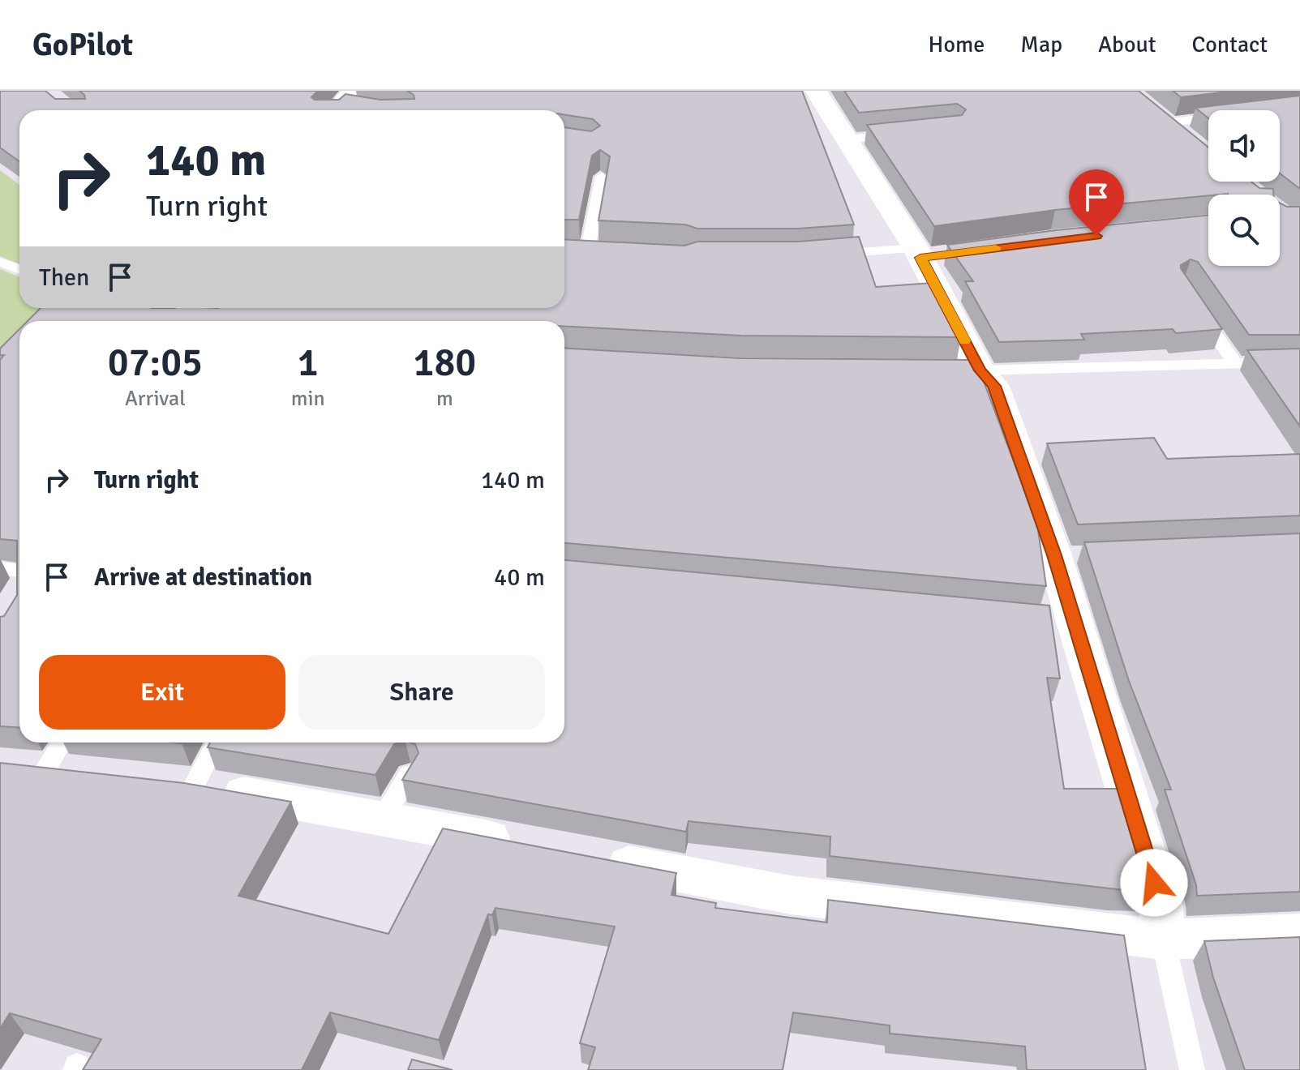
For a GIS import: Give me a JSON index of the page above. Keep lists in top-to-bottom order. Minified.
{"page":{"header":"GoPilot","nav":["Home","Map","About","Contact"],"turn":["140 m","Turn right"],"then":"Then","eta":["07:05","Arrival","1","min","180","m"],"list":[{"name":"Turn right","value":"140 m"},{"name":"Arrive at destination","value":"40 m"}],"buttons":["Exit","Share"]}}
